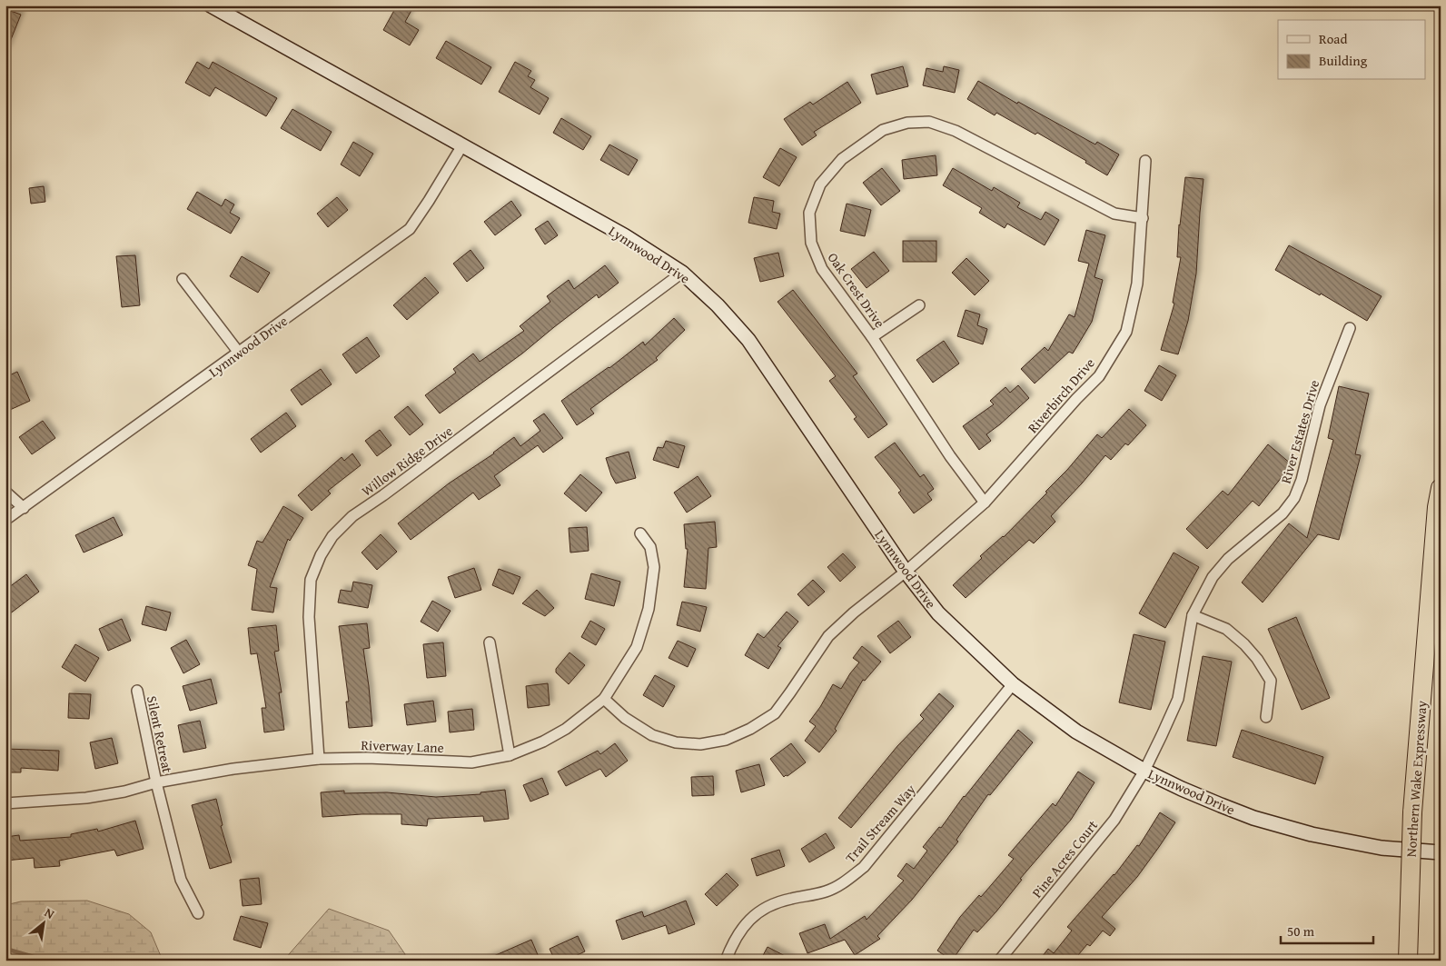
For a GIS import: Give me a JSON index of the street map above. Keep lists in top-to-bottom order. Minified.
{"streets":{"highway":["Northern Wake Expressway"],"street":["Lynnwood Drive","Oak Crest Drive","Riverbirch Drive","River Estates Drive","Willow Ridge Drive","Silent Retreat","Riverway Lane","Trail Stream Way","Pine Acres Court"]},"crossings":[["Lynnwood Drive","Riverbirch Drive"],["Lynnwood Drive","River Estates Drive"],["Lynnwood Drive","Willow Ridge Drive"],["Lynnwood Drive","Trail Stream Way"],["Lynnwood Drive","Pine Acres Court"],["Oak Crest Drive","Riverbirch Drive"],["Riverbirch Drive","Riverway Lane"],["River Estates Drive","Pine Acres Court"],["Willow Ridge Drive","Riverway Lane"],["Silent Retreat","Riverway Lane"]],"legend":["Road","Building"],"scale_bar":"50 m","north":"top right"}
